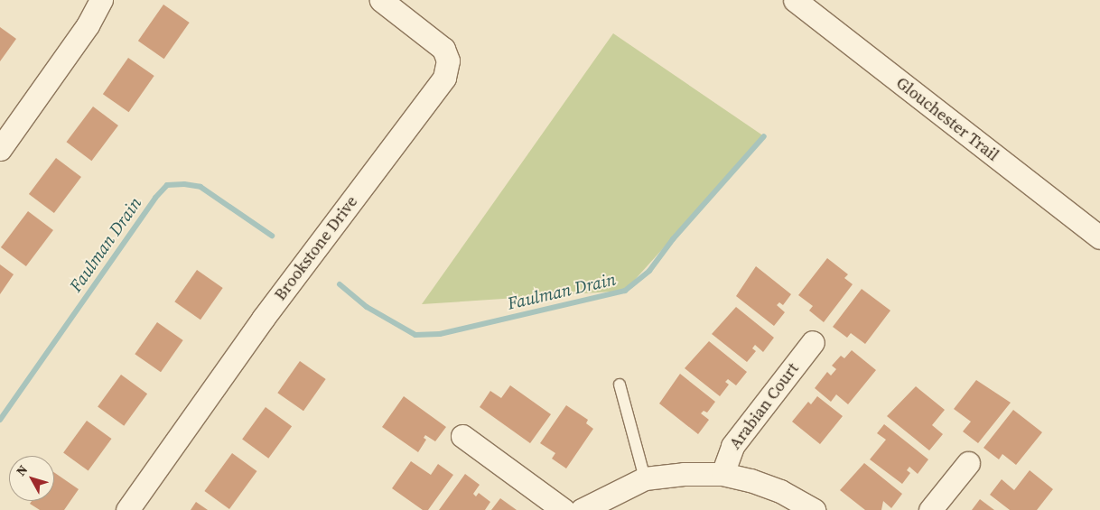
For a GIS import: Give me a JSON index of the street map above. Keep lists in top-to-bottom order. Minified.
{"streets":{"street":["Glouchester Trail","Brookstone Drive","Arabian Court"]},"water":["Faulman Drain"],"north":"top left"}
